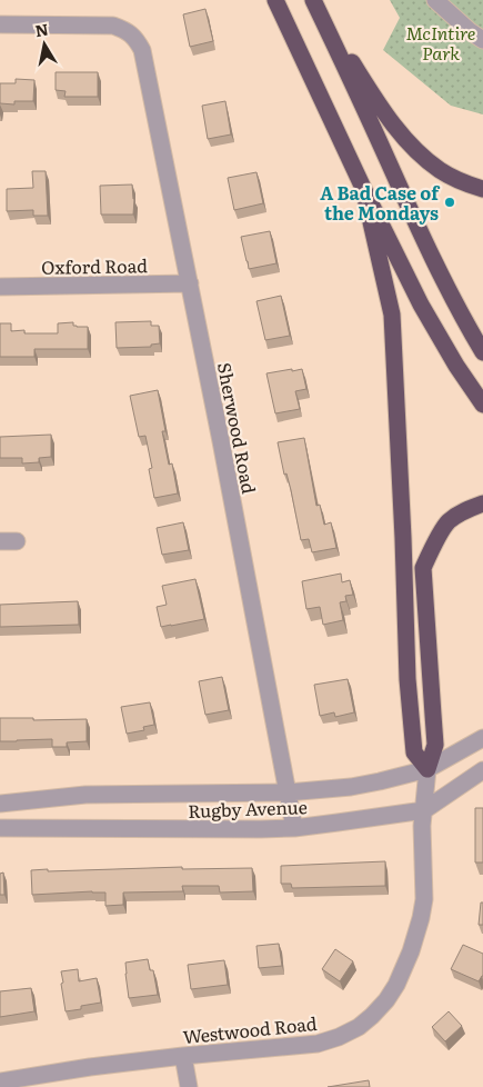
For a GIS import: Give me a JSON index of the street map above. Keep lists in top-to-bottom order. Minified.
{"streets":{"street":["Oxford Road","Sherwood Road","Rugby Avenue","Westwood Road"]},"crossings":[["Oxford Road","Sherwood Road"],["Sherwood Road","Rugby Avenue"],["Rugby Avenue","Westwood Road"]],"parks":["McIntire Park"],"places":["A Bad Case of the Mondays"],"north":"top"}
